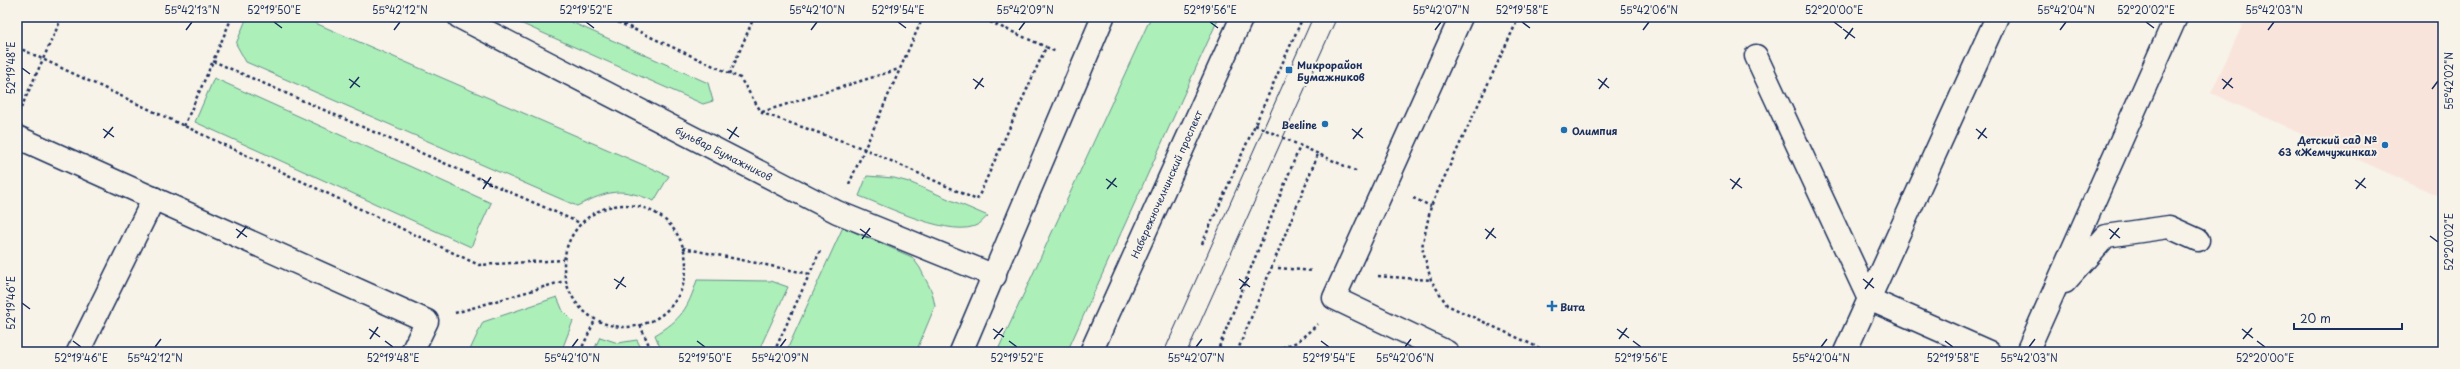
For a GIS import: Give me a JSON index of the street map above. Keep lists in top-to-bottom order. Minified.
{"streets":{"street":["бульвар Бумажников","Набережночелнинский проспект"]},"places":{"transit":["Микрорайон Бумажников"],"other":["Beeline","Олимпия","Детский сад № 63 «Жемчужинка»"],"health":["Вита"]},"scale_bar":"20 m","coordinates":["55°42'13\"N","52°19'50\"E","55°42'12\"N","52°19'52\"E","55°42'10\"N","52°19'54\"E","55°42'09\"N","52°19'56\"E","55°42'07\"N","52°19'58\"E","55°42'06\"N","52°20'00\"E","55°42'04\"N","52°20'02\"E","55°42'03\"N","52°19'48\"E","55°42'02\"N","52°19'46\"E"]}
